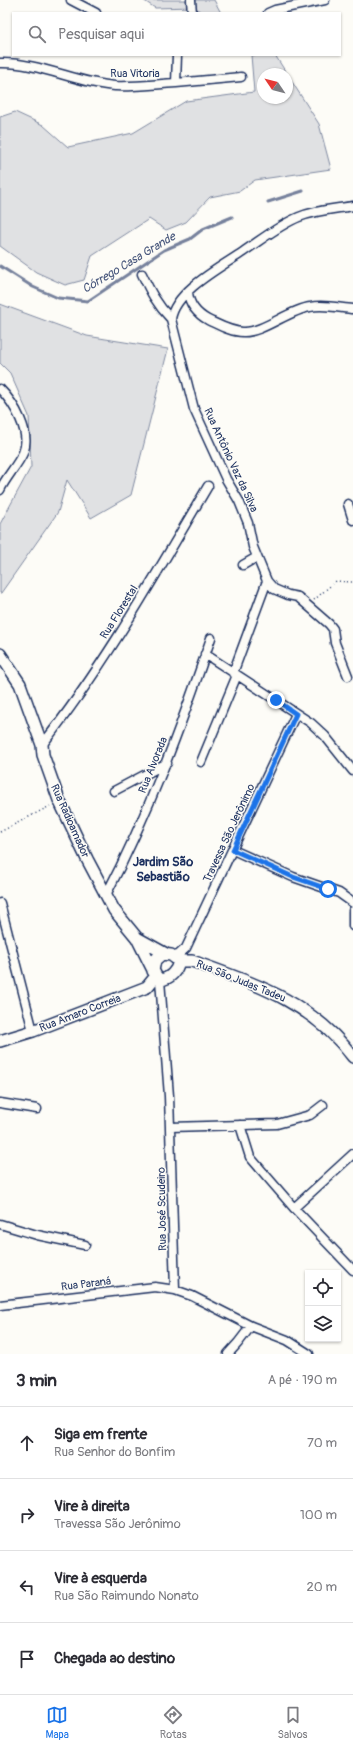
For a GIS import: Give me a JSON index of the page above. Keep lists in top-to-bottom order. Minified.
{"streets":{"street":["Rua Vitoria","Rua Antônio Vaz da Silva","Rua Florestal","Rua Alvorada","Rua Radioamador","Travessa São Jerônimo","Rua São Judas Tadeu","Rua Amaro Correia","Rua José Scudeiro","Rua Paraná"]},"crossings":[["Rua Florestal","Rua Radioamador"],["Rua Alvorada","Rua Radioamador"],["Rua Radioamador","Travessa São Jerônimo"],["Rua Radioamador","Rua São Judas Tadeu"],["Rua Radioamador","Rua Amaro Correia"],["Rua Radioamador","Rua José Scudeiro"],["Travessa São Jerônimo","Rua São Judas Tadeu"],["Travessa São Jerônimo","Rua Amaro Correia"],["Travessa São Jerônimo","Rua José Scudeiro"],["Rua São Judas Tadeu","Rua Amaro Correia"],["Rua São Judas Tadeu","Rua José Scudeiro"],["Rua Amaro Correia","Rua José Scudeiro"],["Rua José Scudeiro","Rua Paraná"]],"districts":["Jardim São Sebastião"],"water":["Córrego Casa Grande"],"north":"top left","page":{"search":"Pesquisar aqui","heading":["3 min","A pé · 190 m"],"list":[["Siga em frente","Rua Senhor do Bonfim","70 m"],["Vire à direita","Travessa São Jerônimo","100 m"],["Vire à esquerda","Rua São Raimundo Nonato","20 m"],"Chegada ao destino"],"nav":["Mapa","Rotas","Salvos"]}}
